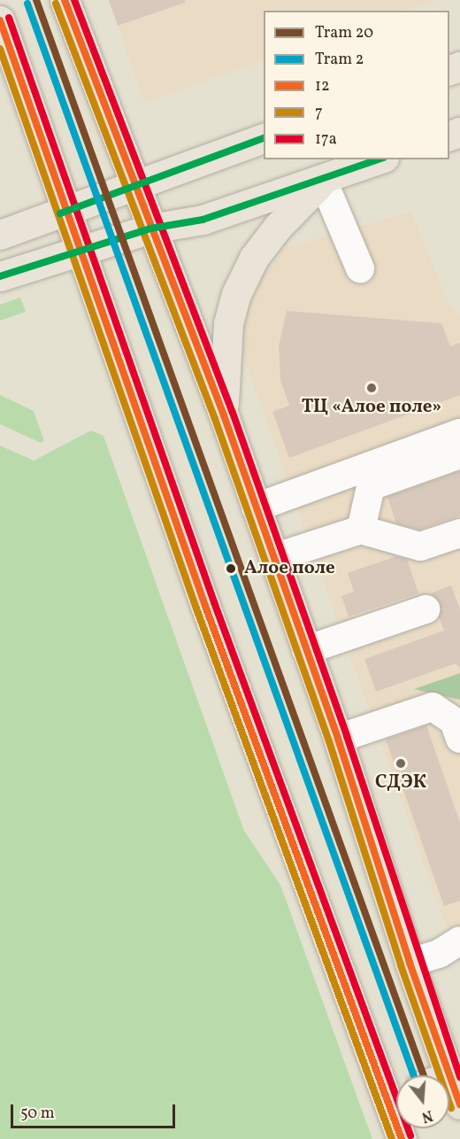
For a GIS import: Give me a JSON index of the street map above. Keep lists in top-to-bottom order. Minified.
{"places":["ТЦ «Алое поле»","Алое поле","СДЭК"],"lines":["tram line 20","transit line 12","transit line 17a","tram line 2","transit line 7","transit line 2"],"legend":["Tram 20","Tram 2","12","7","17a"],"scale_bar":"50 m","north":"bottom"}
